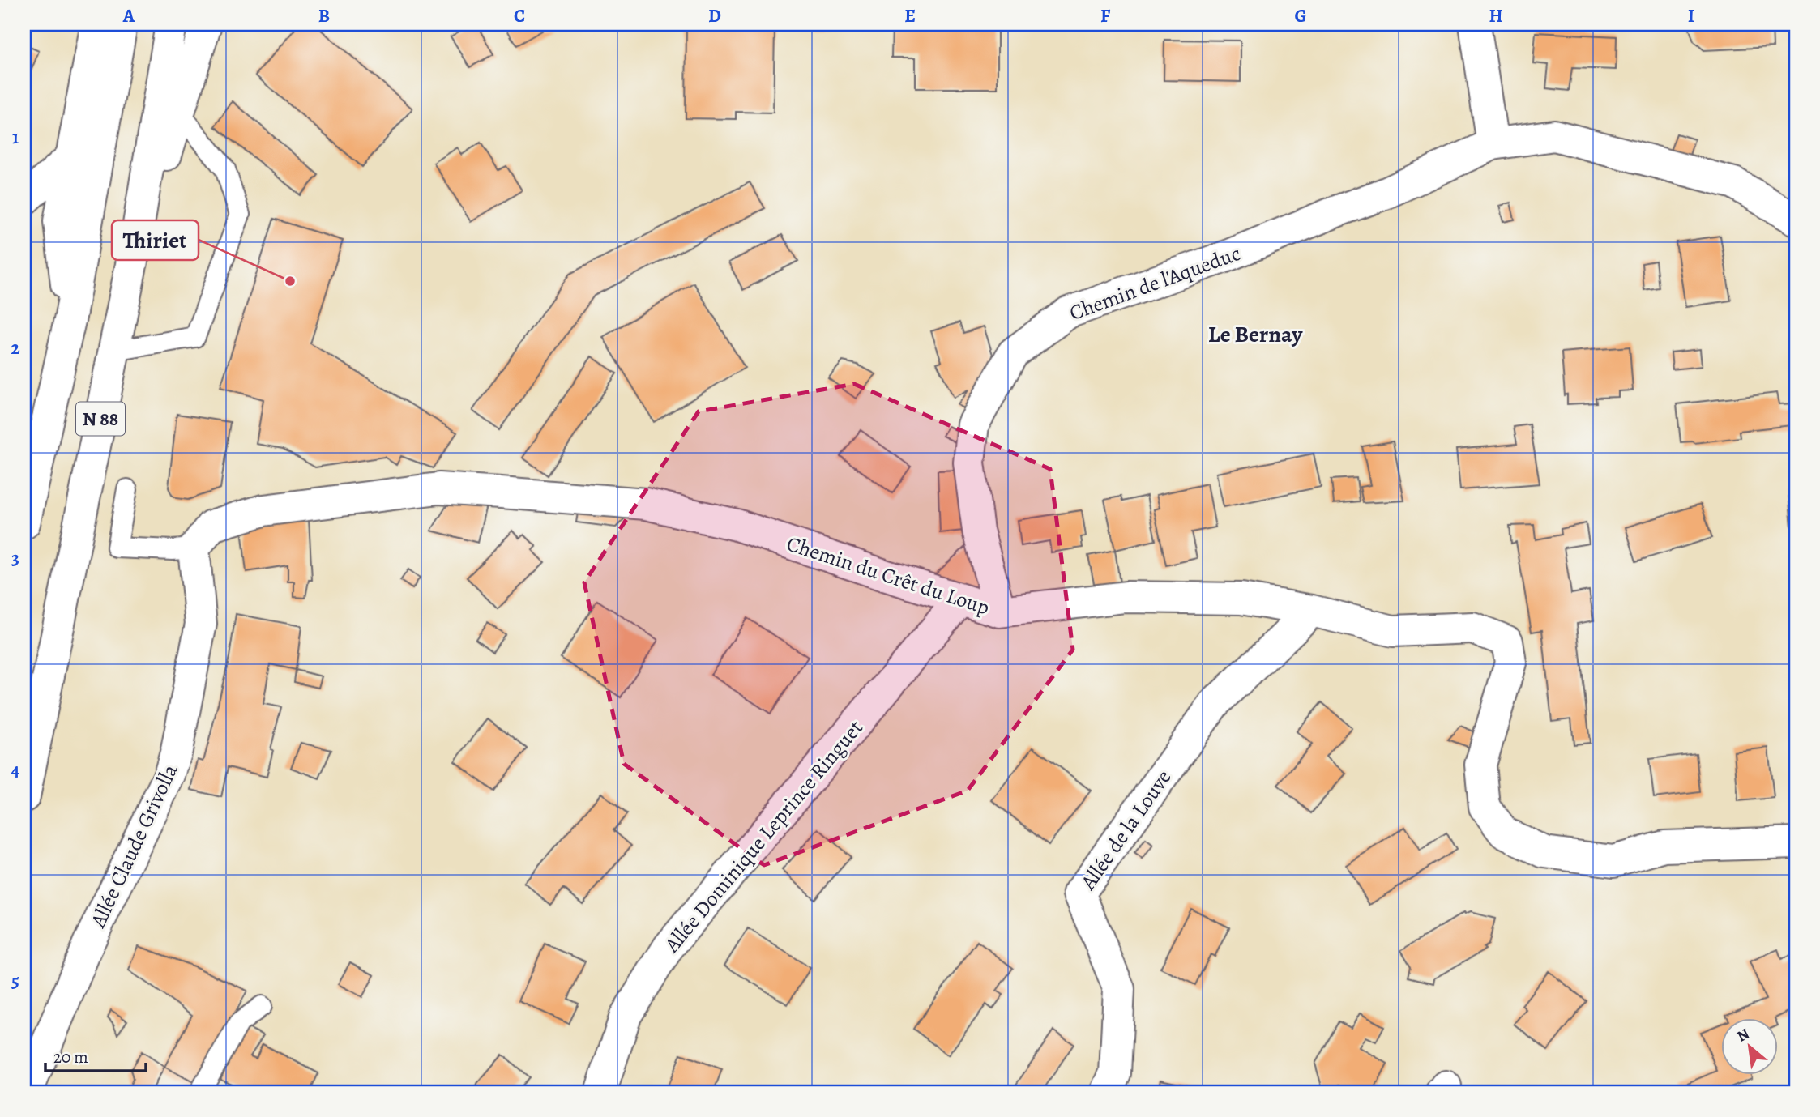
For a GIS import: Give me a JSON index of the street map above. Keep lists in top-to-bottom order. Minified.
{"streets":{"main road":["Chemin de l'Aqueduc","N 88","Chemin du Crêt du Loup","Allée de la Louve","Allée Dominique Leprince Ringuet","Allée Claude Grivolla"]},"crossings":[["Chemin de l'Aqueduc","Chemin du Crêt du Loup"],["Chemin du Crêt du Loup","Allée de la Louve"],["Chemin du Crêt du Loup","Allée Dominique Leprince Ringuet"],["Chemin du Crêt du Loup","Allée Claude Grivolla"]],"districts":["Le Bernay"],"places":["Thiriet"],"scale_bar":"20 m","north":"top left","grid":{"columns":["A","B","C","D","E","F","G","H","I"],"rows":["1","2","3","4","5"]}}
